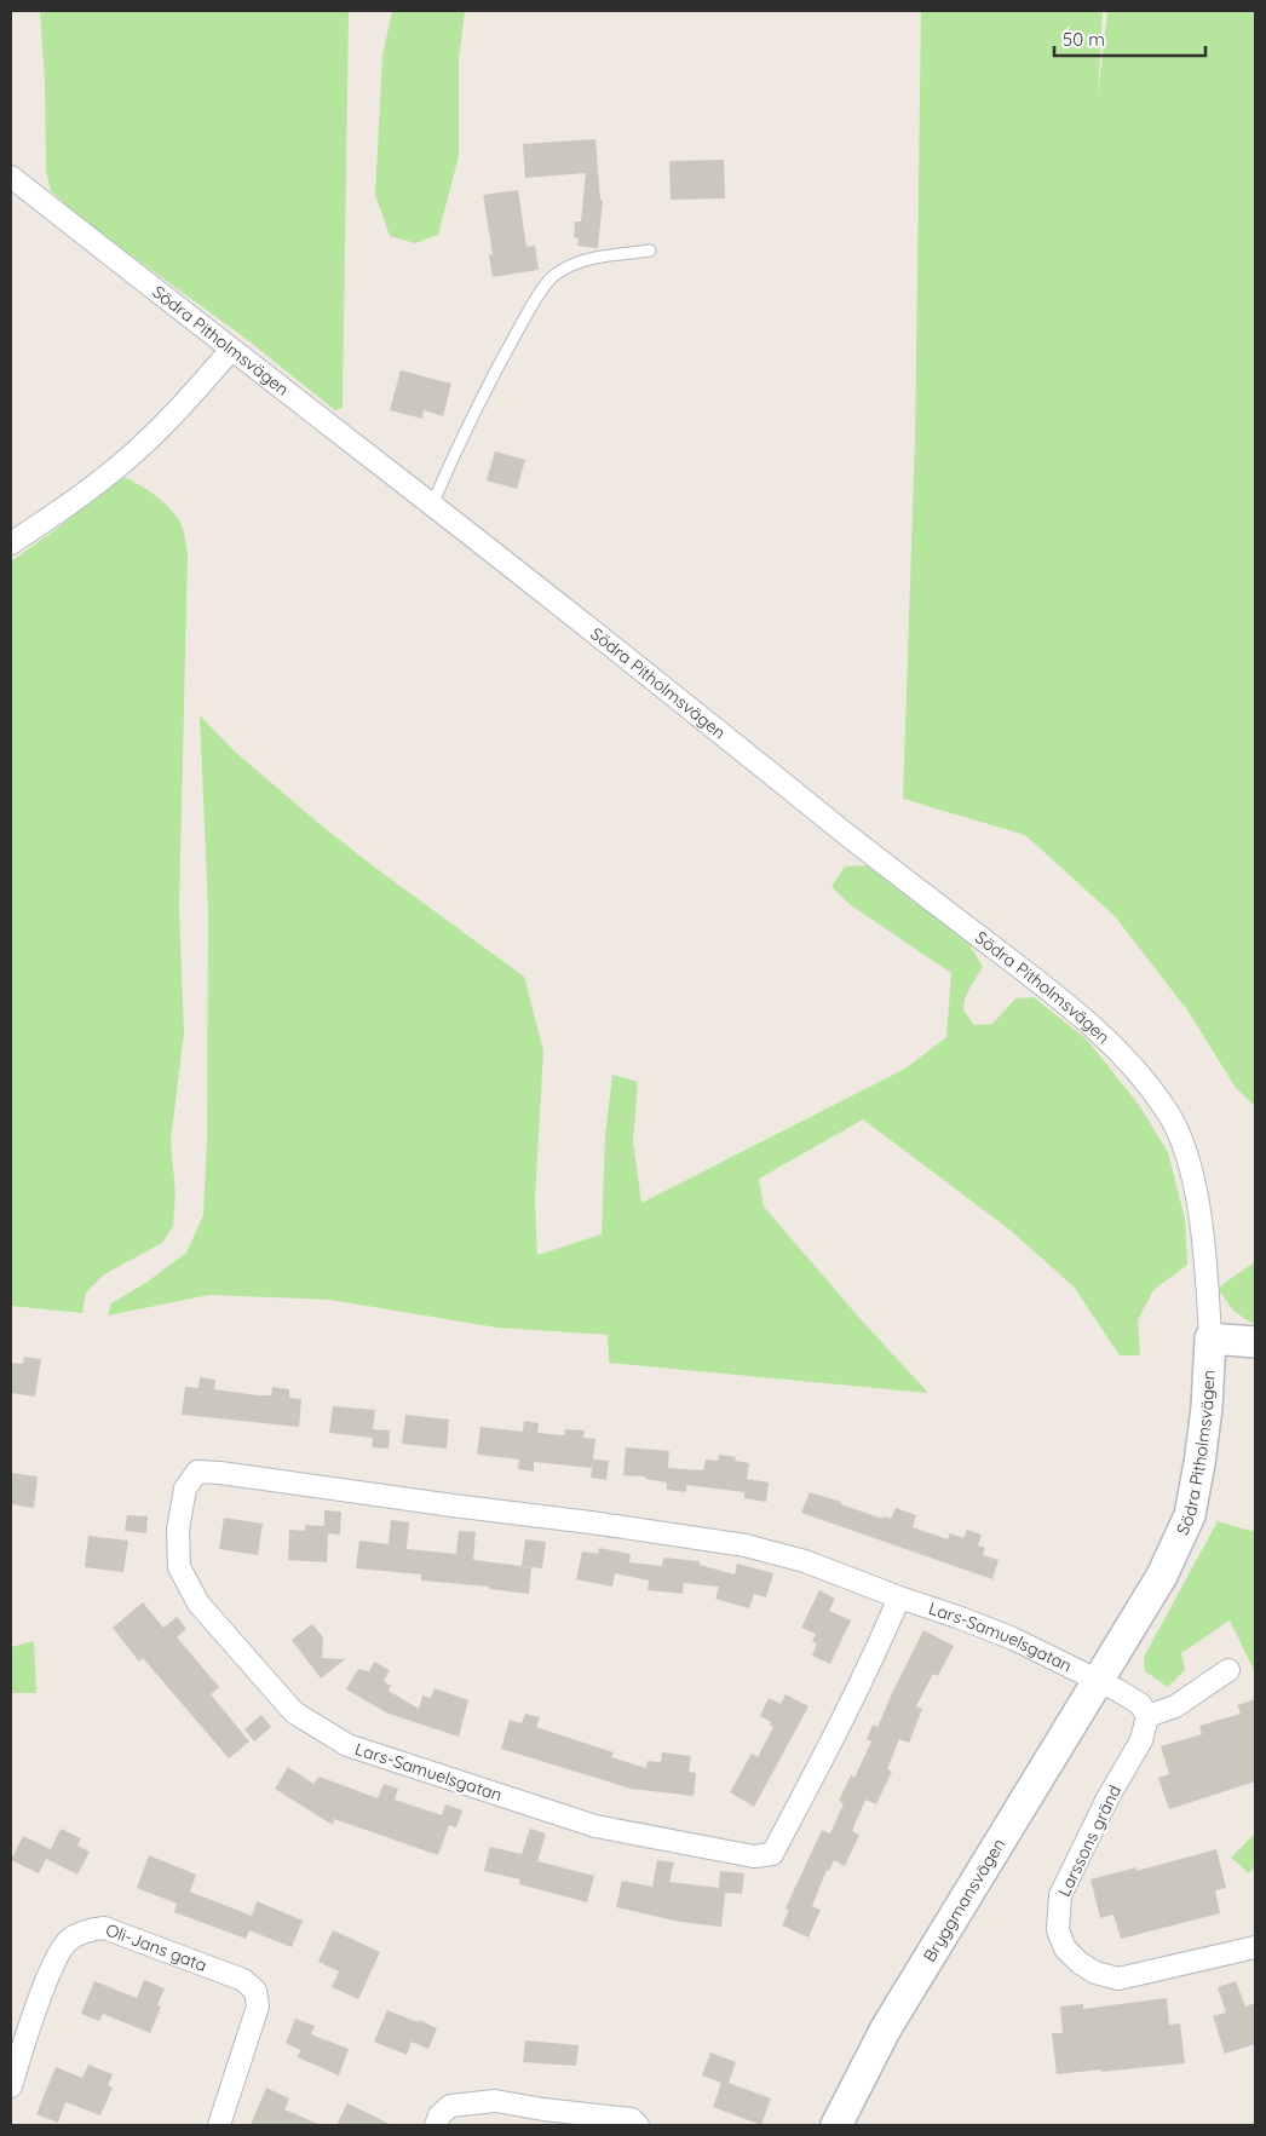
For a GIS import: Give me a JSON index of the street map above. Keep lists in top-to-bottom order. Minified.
{"streets":{"street":["Södra Pitholmsvägen","Lars-Samuelsgatan","Larssons gränd","Bryggmansvägen","Oli-Jans gata"]},"crossings":[["Södra Pitholmsvägen","Lars-Samuelsgatan"],["Södra Pitholmsvägen","Bryggmansvägen"],["Lars-Samuelsgatan","Bryggmansvägen"]],"scale_bar":"50 m"}
